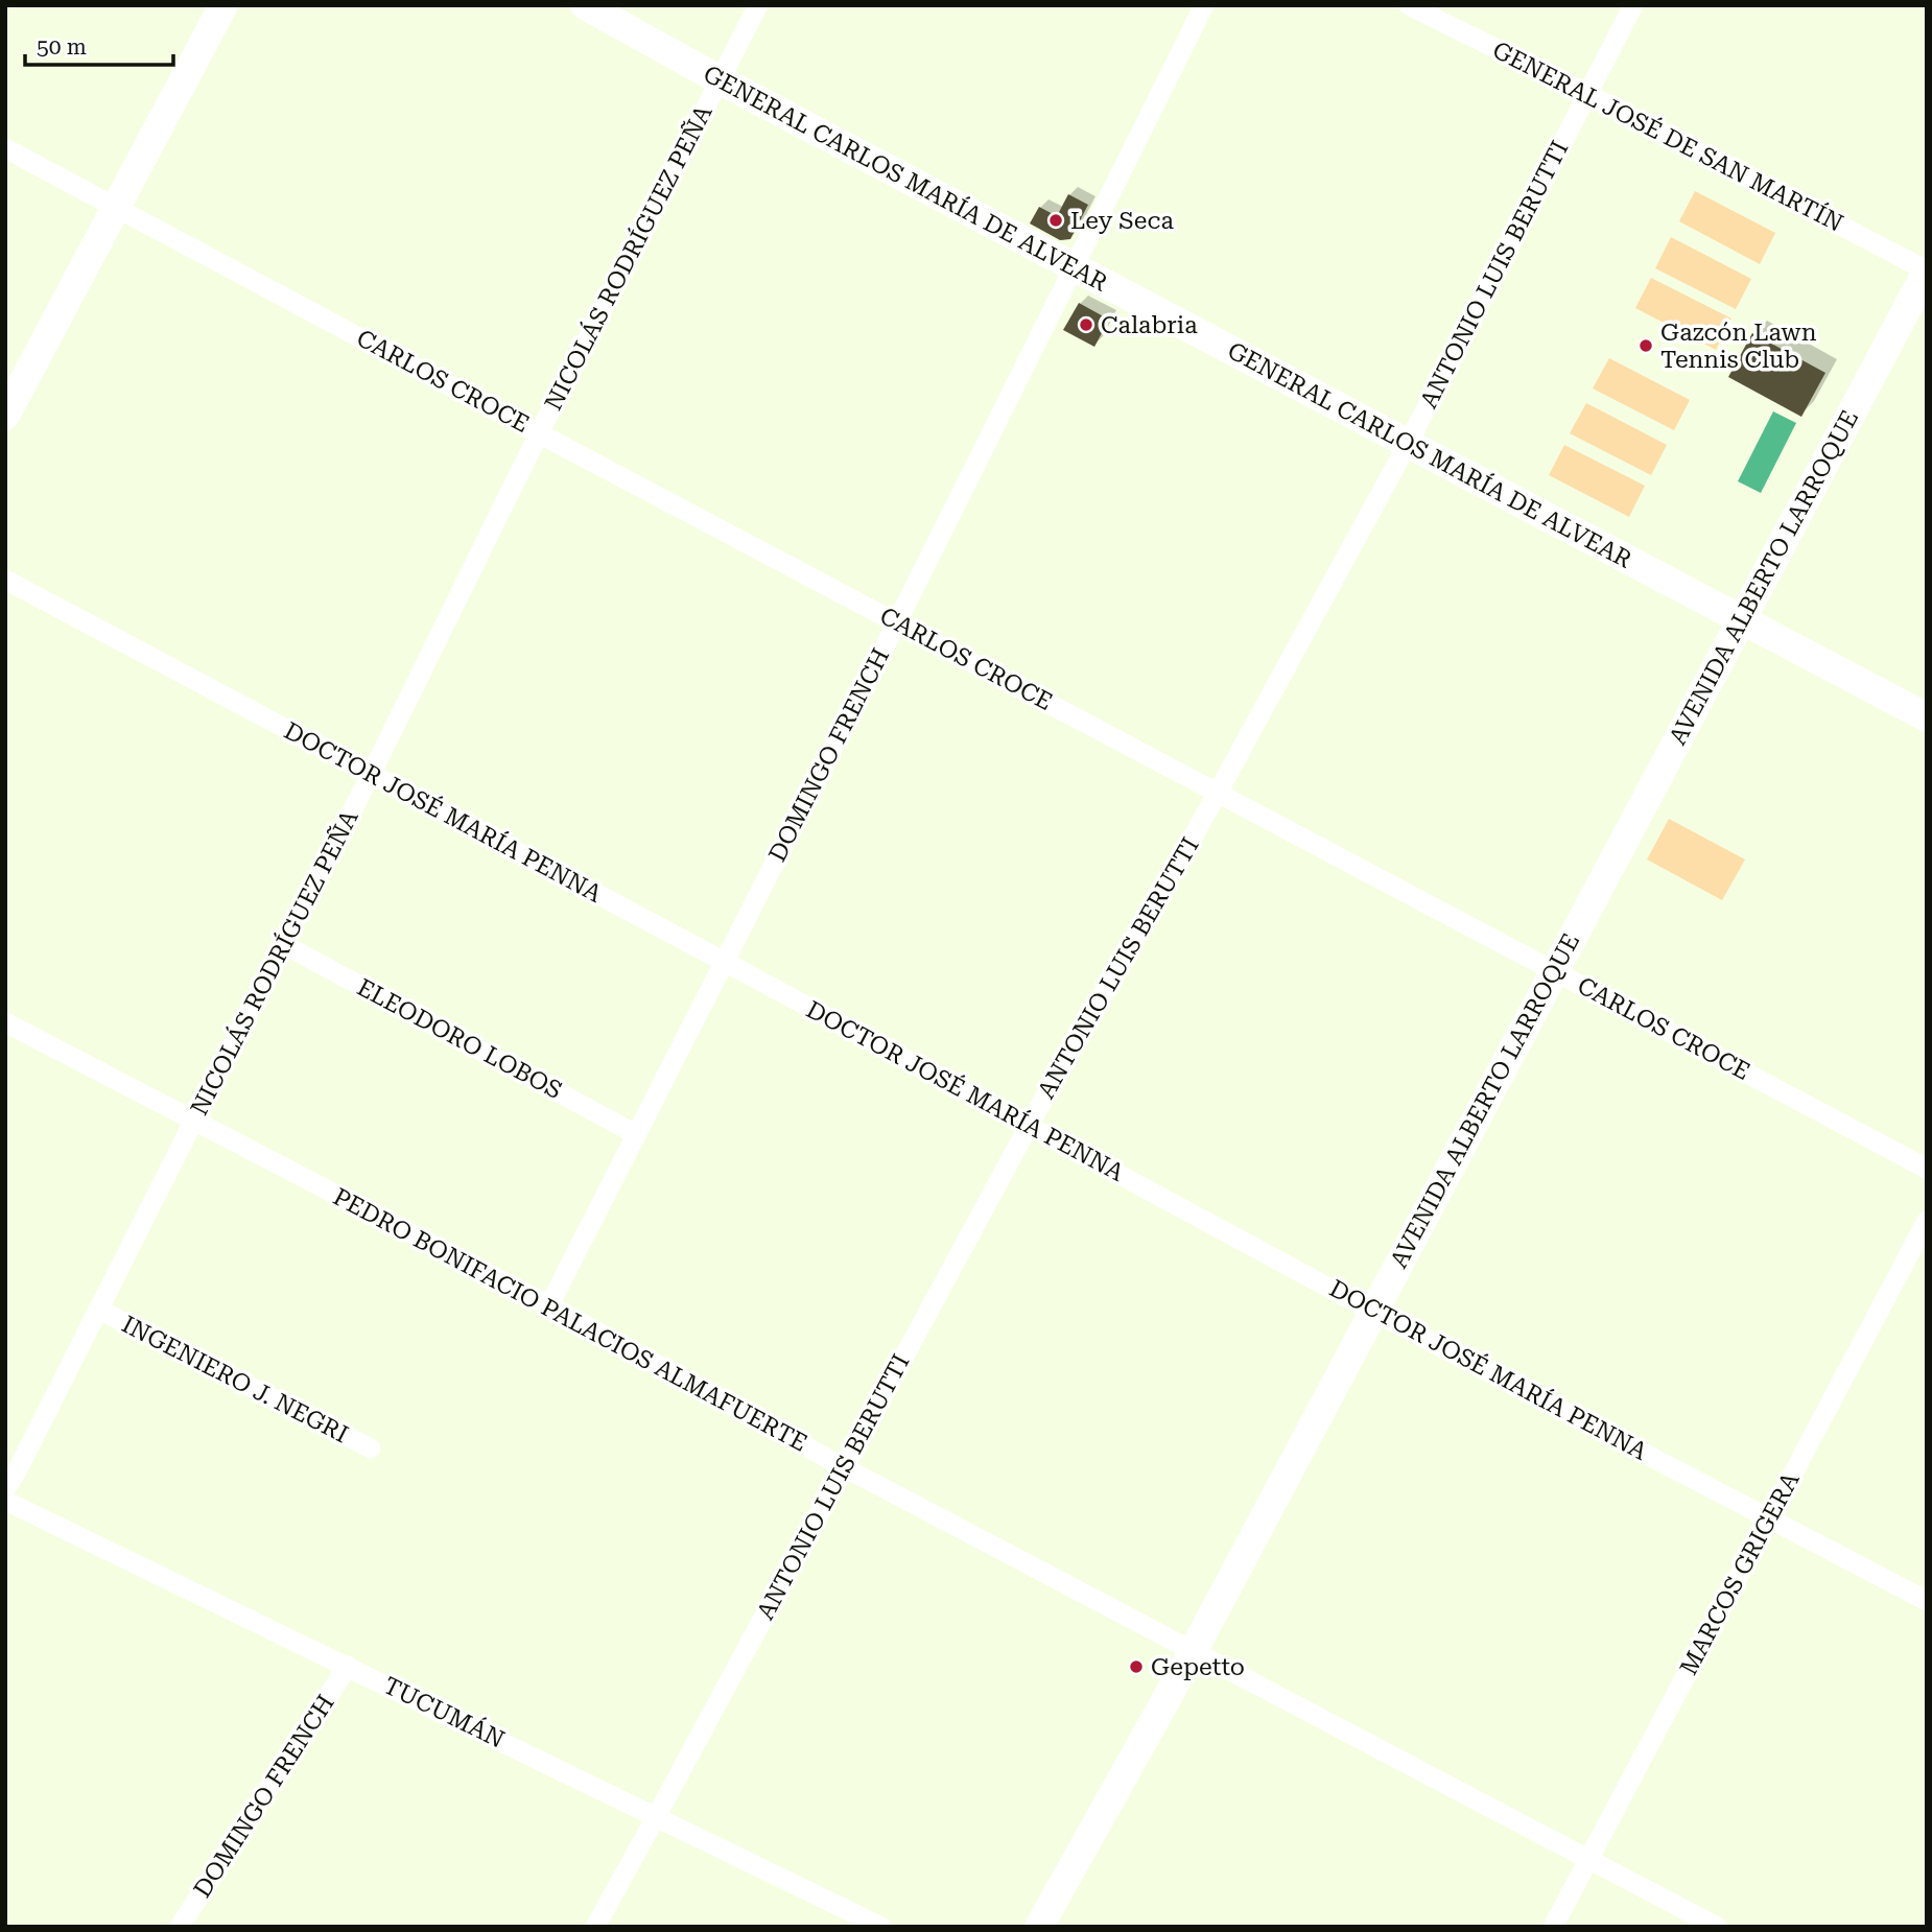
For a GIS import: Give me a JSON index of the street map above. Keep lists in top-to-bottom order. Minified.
{"streets":{"street":["GENERAL JOSÉ DE SAN MARTÍN","GENERAL CARLOS MARÍA DE ALVEAR","NICOLÁS RODRÍGUEZ PEÑA","ANTONIO LUIS BERUTTI","CARLOS CROCE","AVENIDA ALBERTO LARROQUE","DOMINGO FRENCH","DOCTOR JOSÉ MARÍA PENNA","ELEODORO LOBOS","PEDRO BONIFACIO PALACIOS ALMAFUERTE","INGENIERO J. NEGRI","MARCOS GRIGERA","TUCUMÁN"]},"crossings":[["GENERAL JOSÉ DE SAN MARTÍN","ANTONIO LUIS BERUTTI"],["GENERAL JOSÉ DE SAN MARTÍN","AVENIDA ALBERTO LARROQUE"],["GENERAL CARLOS MARÍA DE ALVEAR","NICOLÁS RODRÍGUEZ PEÑA"],["GENERAL CARLOS MARÍA DE ALVEAR","ANTONIO LUIS BERUTTI"],["GENERAL CARLOS MARÍA DE ALVEAR","AVENIDA ALBERTO LARROQUE"],["GENERAL CARLOS MARÍA DE ALVEAR","DOMINGO FRENCH"],["NICOLÁS RODRÍGUEZ PEÑA","CARLOS CROCE"],["NICOLÁS RODRÍGUEZ PEÑA","DOCTOR JOSÉ MARÍA PENNA"],["NICOLÁS RODRÍGUEZ PEÑA","ELEODORO LOBOS"],["NICOLÁS RODRÍGUEZ PEÑA","PEDRO BONIFACIO PALACIOS ALMAFUERTE"],["NICOLÁS RODRÍGUEZ PEÑA","INGENIERO J. NEGRI"],["ANTONIO LUIS BERUTTI","CARLOS CROCE"],["ANTONIO LUIS BERUTTI","DOCTOR JOSÉ MARÍA PENNA"],["ANTONIO LUIS BERUTTI","PEDRO BONIFACIO PALACIOS ALMAFUERTE"],["ANTONIO LUIS BERUTTI","TUCUMÁN"],["CARLOS CROCE","AVENIDA ALBERTO LARROQUE"],["CARLOS CROCE","DOMINGO FRENCH"],["AVENIDA ALBERTO LARROQUE","DOCTOR JOSÉ MARÍA PENNA"],["AVENIDA ALBERTO LARROQUE","PEDRO BONIFACIO PALACIOS ALMAFUERTE"],["DOMINGO FRENCH","DOCTOR JOSÉ MARÍA PENNA"],["DOMINGO FRENCH","ELEODORO LOBOS"],["DOMINGO FRENCH","PEDRO BONIFACIO PALACIOS ALMAFUERTE"],["DOMINGO FRENCH","TUCUMÁN"],["DOCTOR JOSÉ MARÍA PENNA","MARCOS GRIGERA"],["PEDRO BONIFACIO PALACIOS ALMAFUERTE","MARCOS GRIGERA"]],"places":["Ley Seca","Calabria","Gazcón Lawn Tennis Club","Gepetto"],"scale_bar":"50 m"}
